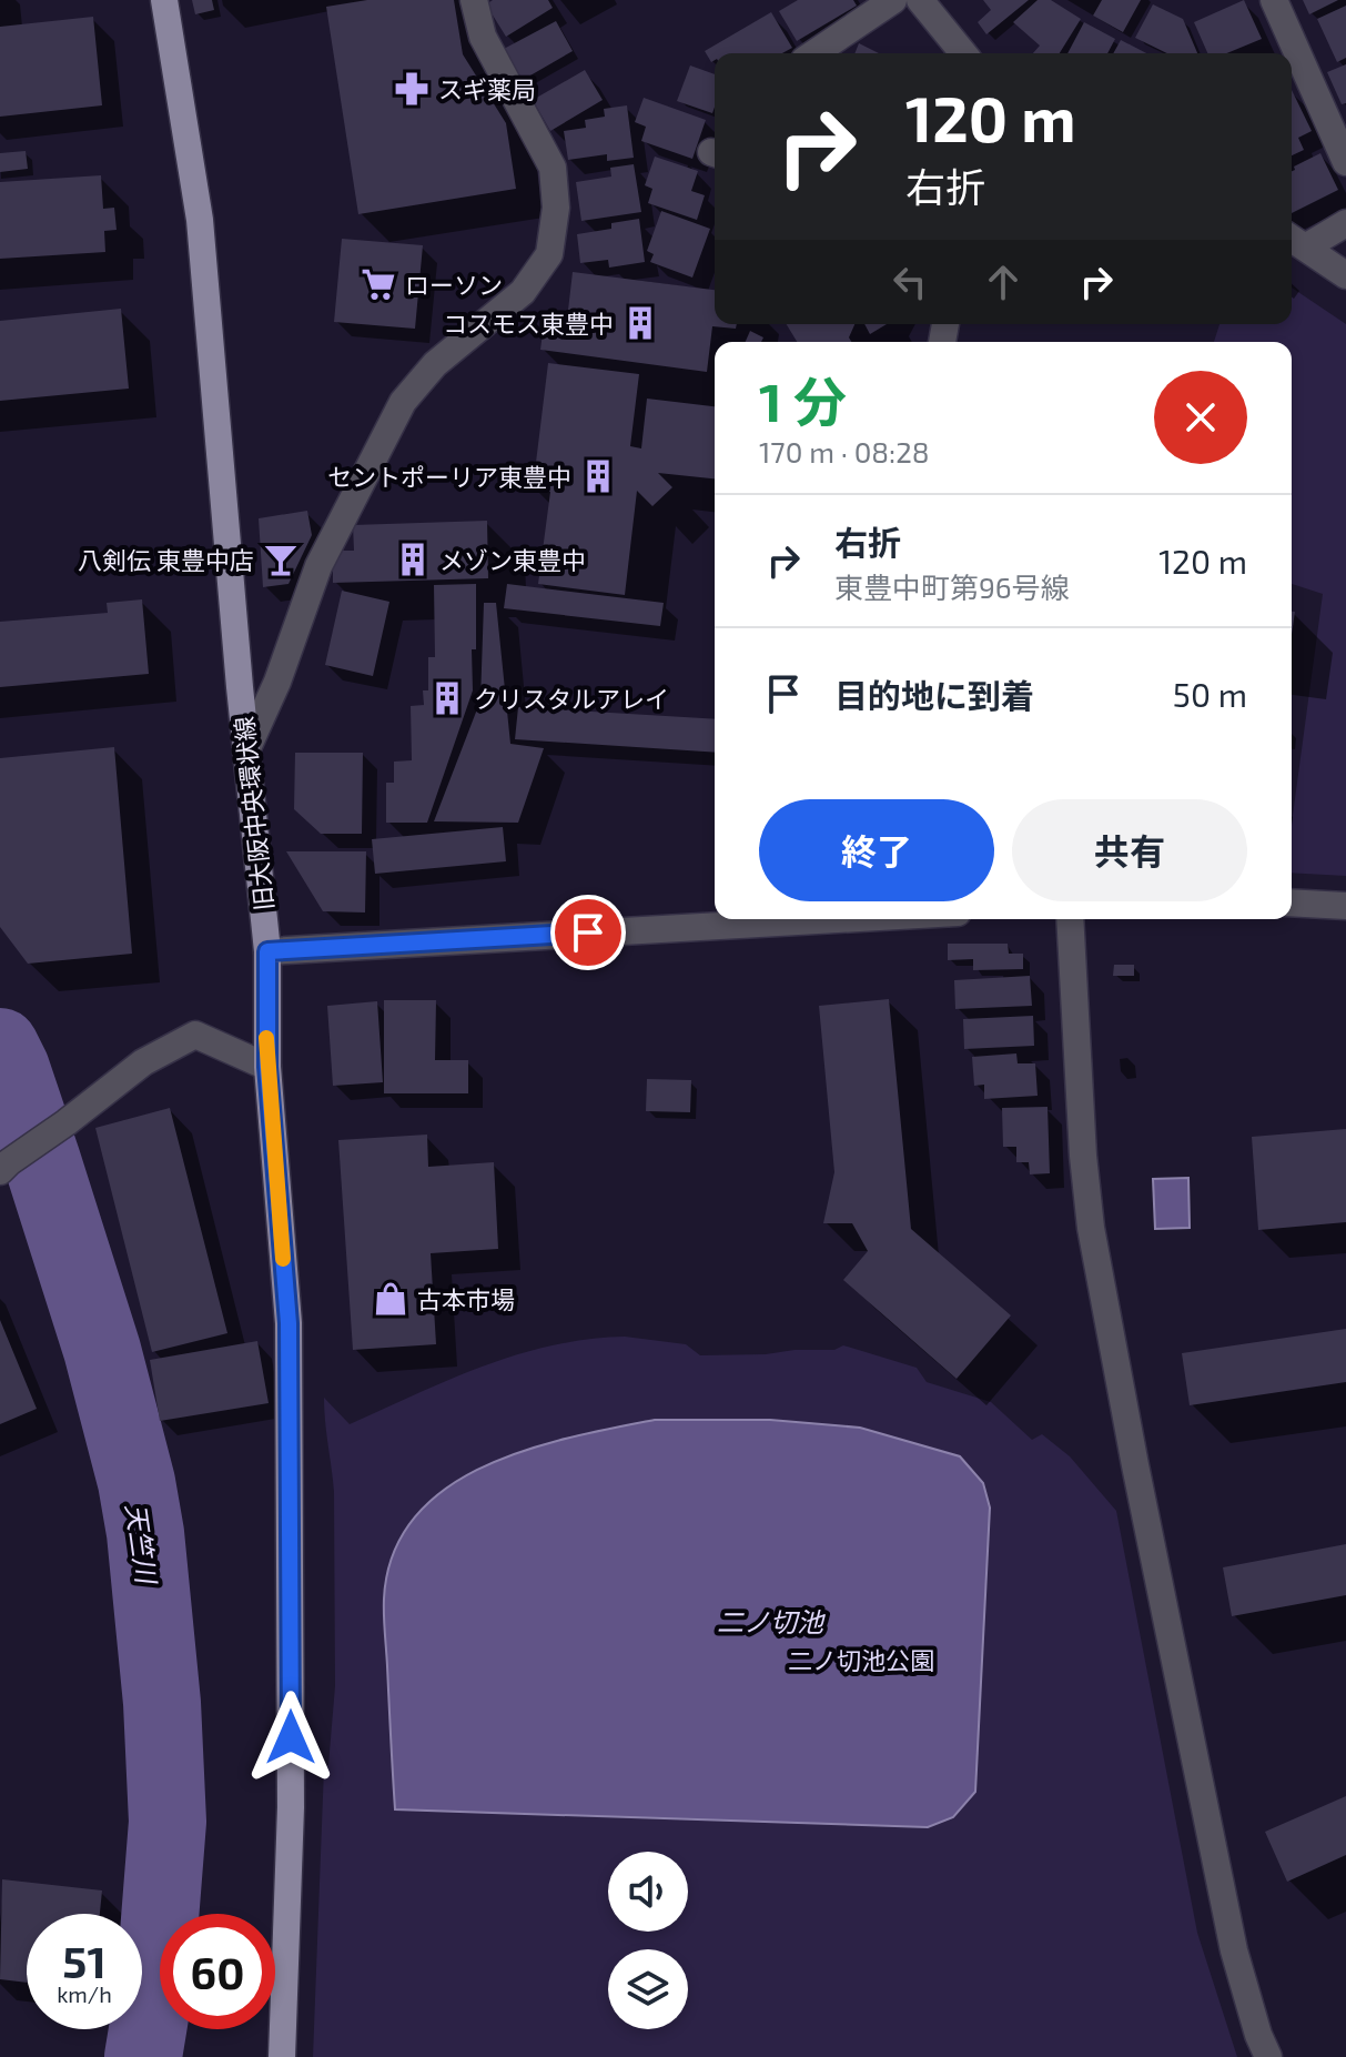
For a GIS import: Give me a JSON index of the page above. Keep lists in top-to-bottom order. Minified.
{"streets":{"main road":["旧大阪中央環状線"]},"water":["天竺川","二ノ切池"],"parks":["二ノ切池公園"],"places":{"pharmacy":["スギ薬局"],"supermarket":["ローソン"],"building":["コスモス東豊中","セントポーリア東豊中","メゾン東豊中","クリスタルアレイ"],"bar":["八剣伝 東豊中店"],"shop":["古本市場"]},"page":{"turn":["120 m","右折"],"heading":["1 分","170 m · 08:28"],"list":[{"name":"右折","note":"東豊中町第96号線","value":"120 m"},{"name":"目的地に到着","value":"50 m"}],"buttons":["終了","共有"],"speed":"51 km/h","limit":"60"}}
